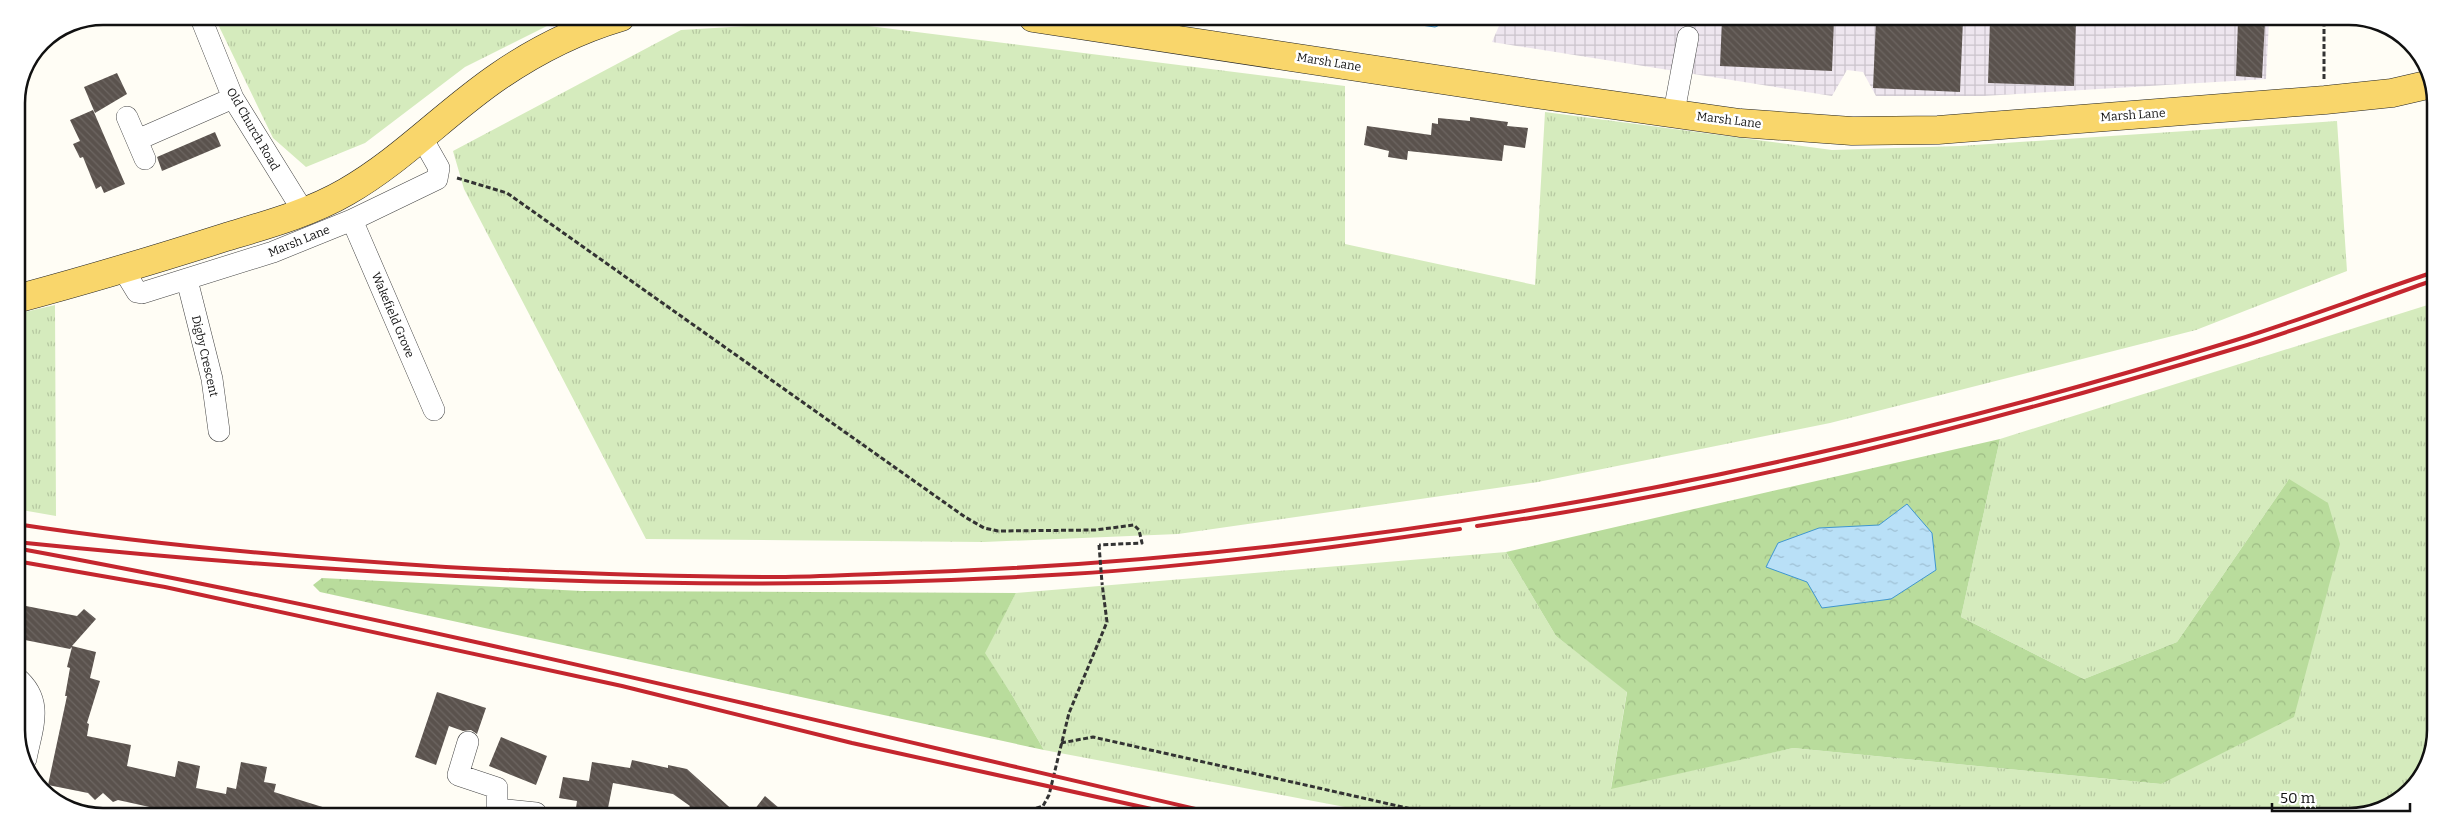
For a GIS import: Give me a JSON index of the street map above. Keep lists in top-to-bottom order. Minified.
{"streets":{"main road":["Marsh Lane"],"street":["Old Church Road","Wakefield Grove","Digby Crescent"]},"crossings":[["Marsh Lane","Wakefield Grove"],["Marsh Lane","Digby Crescent"]],"scale_bar":"50 m"}
